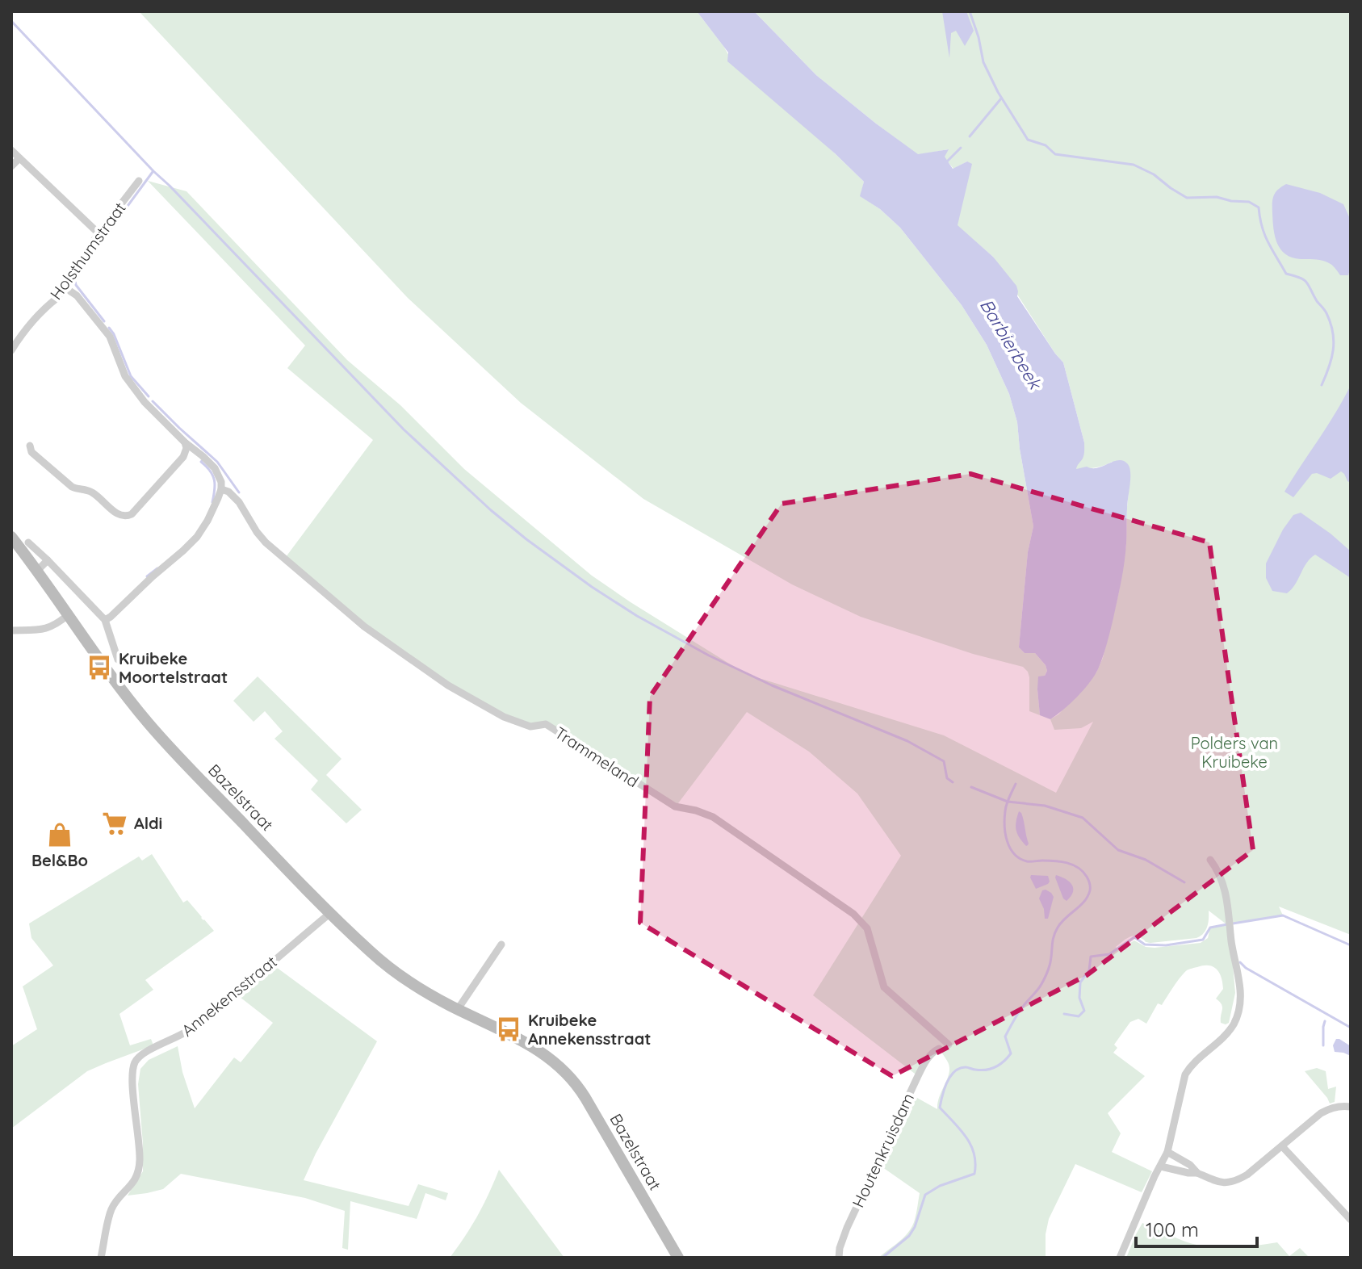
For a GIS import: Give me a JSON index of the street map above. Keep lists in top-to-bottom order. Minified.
{"streets":{"main road":["Bazelstraat"],"street":["Holsthumstraat","Trammeland","Annekensstraat","Houtenkruisdam"]},"crossings":[["Holsthumstraat","Trammeland"],["Bazelstraat","Annekensstraat"]],"water":["Barbierbeek"],"parks":["Polders van Kruibeke"],"places":{"bus stop":["Kruibeke Moortelstraat","Kruibeke Annekensstraat"],"supermarket":["Aldi"],"shop":["Bel&Bo"]},"scale_bar":"100 m"}
